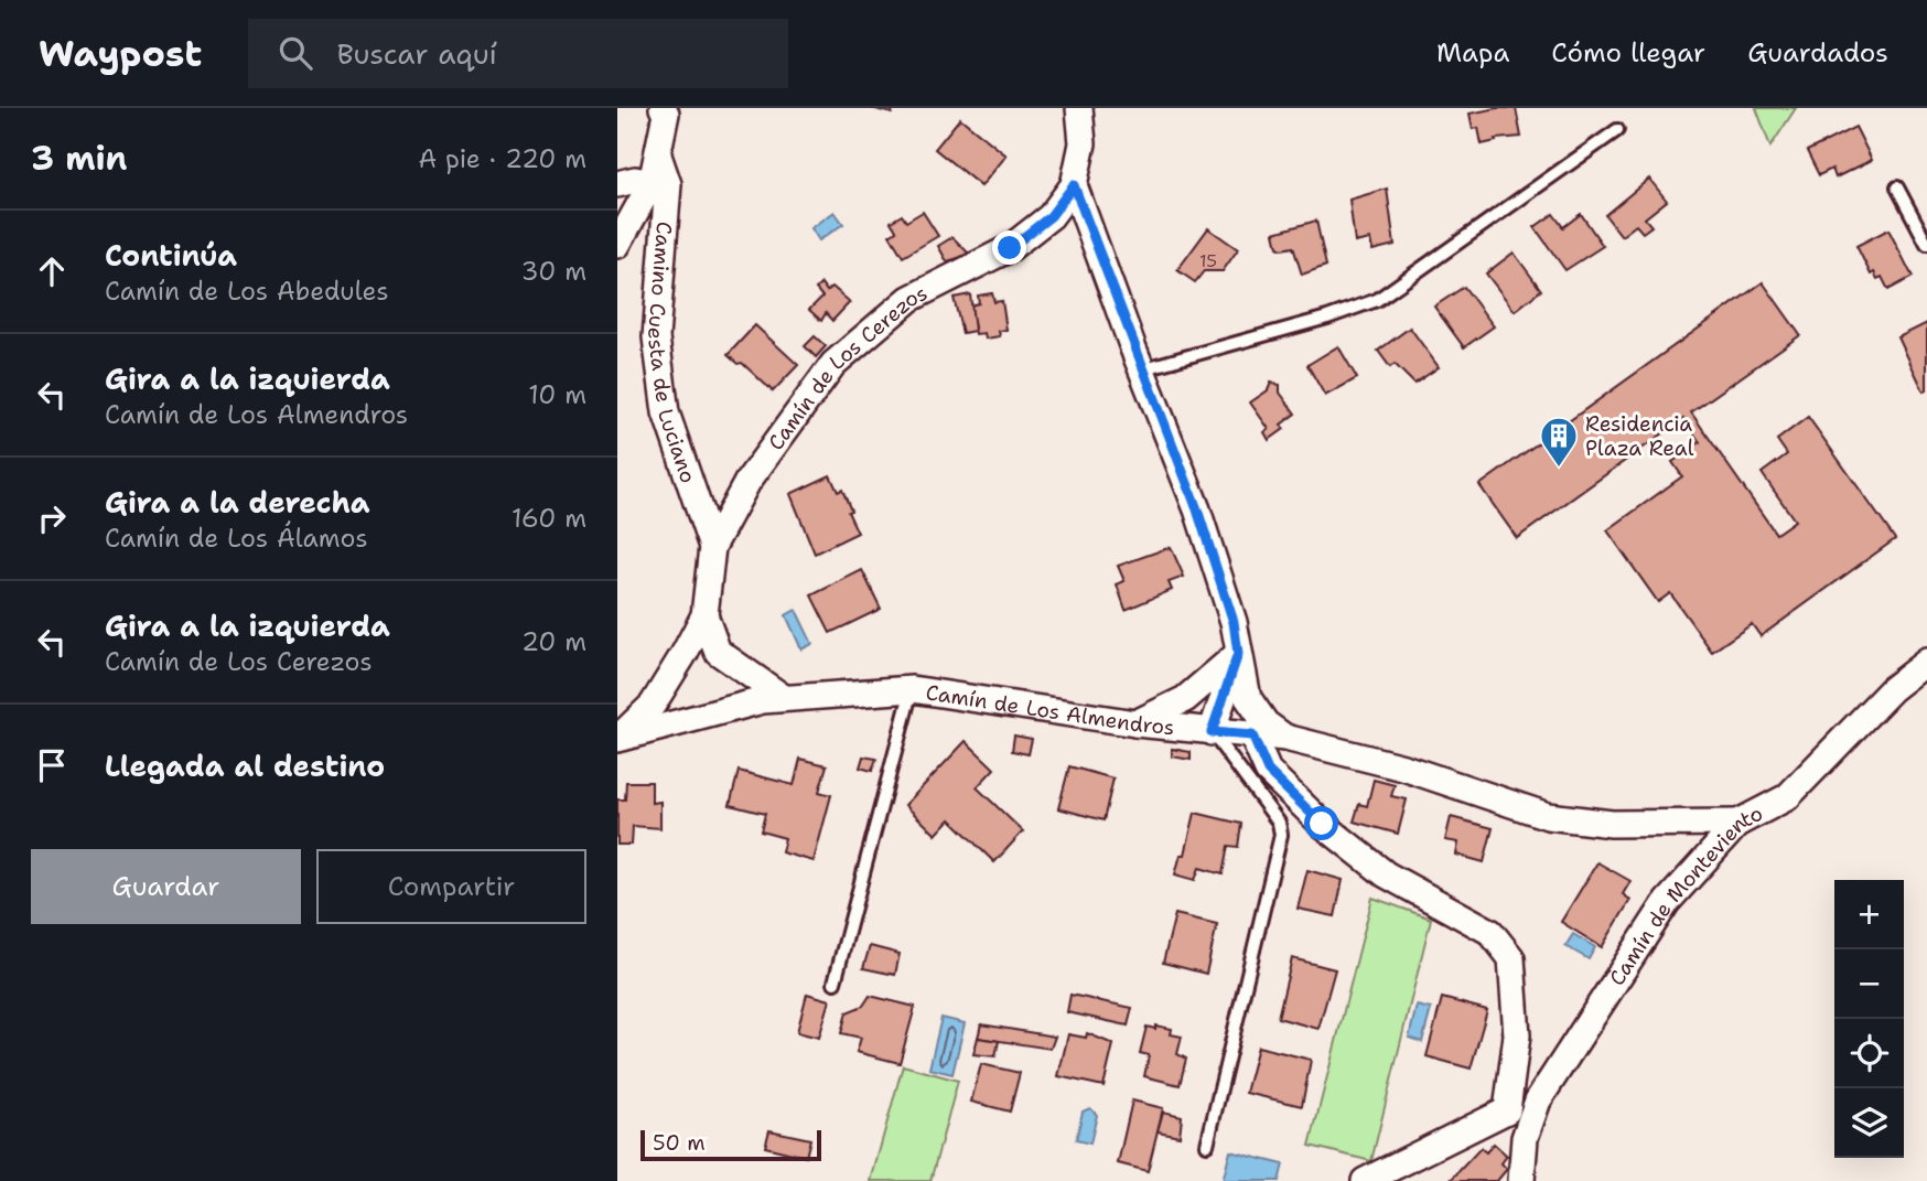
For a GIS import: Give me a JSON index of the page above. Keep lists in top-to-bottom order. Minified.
{"streets":{"street":["Camino Cuesta de Luciano","Camín de Los Cerezos","Camín de Los Almendros","Camín de Monteviento"]},"crossings":[["Camino Cuesta de Luciano","Camín de Los Cerezos"],["Camín de Los Almendros","Camín de Monteviento"]],"places":{"building":["Residencia Plaza Real"]},"house_numbers":["15"],"scale_bar":"50 m","page":{"header":"Waypost","search":"Buscar aquí","nav":["Mapa","Cómo llegar","Guardados"],"heading":["3 min","A pie · 220 m"],"list":[["Continúa","Camín de Los Abedules","30 m"],["Gira a la izquierda","Camín de Los Almendros","10 m"],["Gira a la derecha","Camín de Los Álamos","160 m"],["Gira a la izquierda","Camín de Los Cerezos","20 m"],"Llegada al destino"],"buttons":["Guardar","Compartir"],"map_buttons":["+","−"],"scale":"50 m"}}
